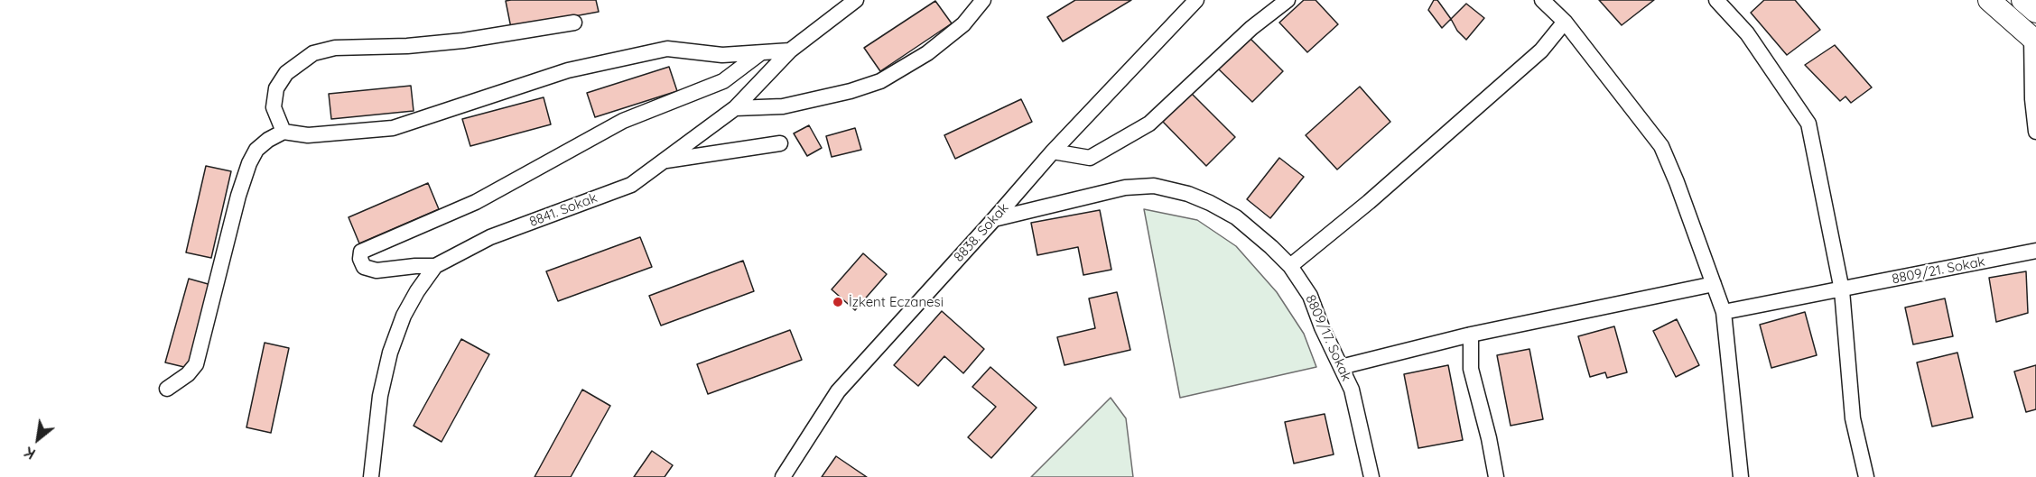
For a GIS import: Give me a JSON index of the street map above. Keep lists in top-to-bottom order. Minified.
{"streets":{"street":["8841. Sokak","8838. Sokak","8809/21. Sokak","8809/17. Sokak"]},"crossings":[["8838. Sokak","8809/17. Sokak"]],"places":["İzkent Eczanesi"],"north":"bottom left"}
